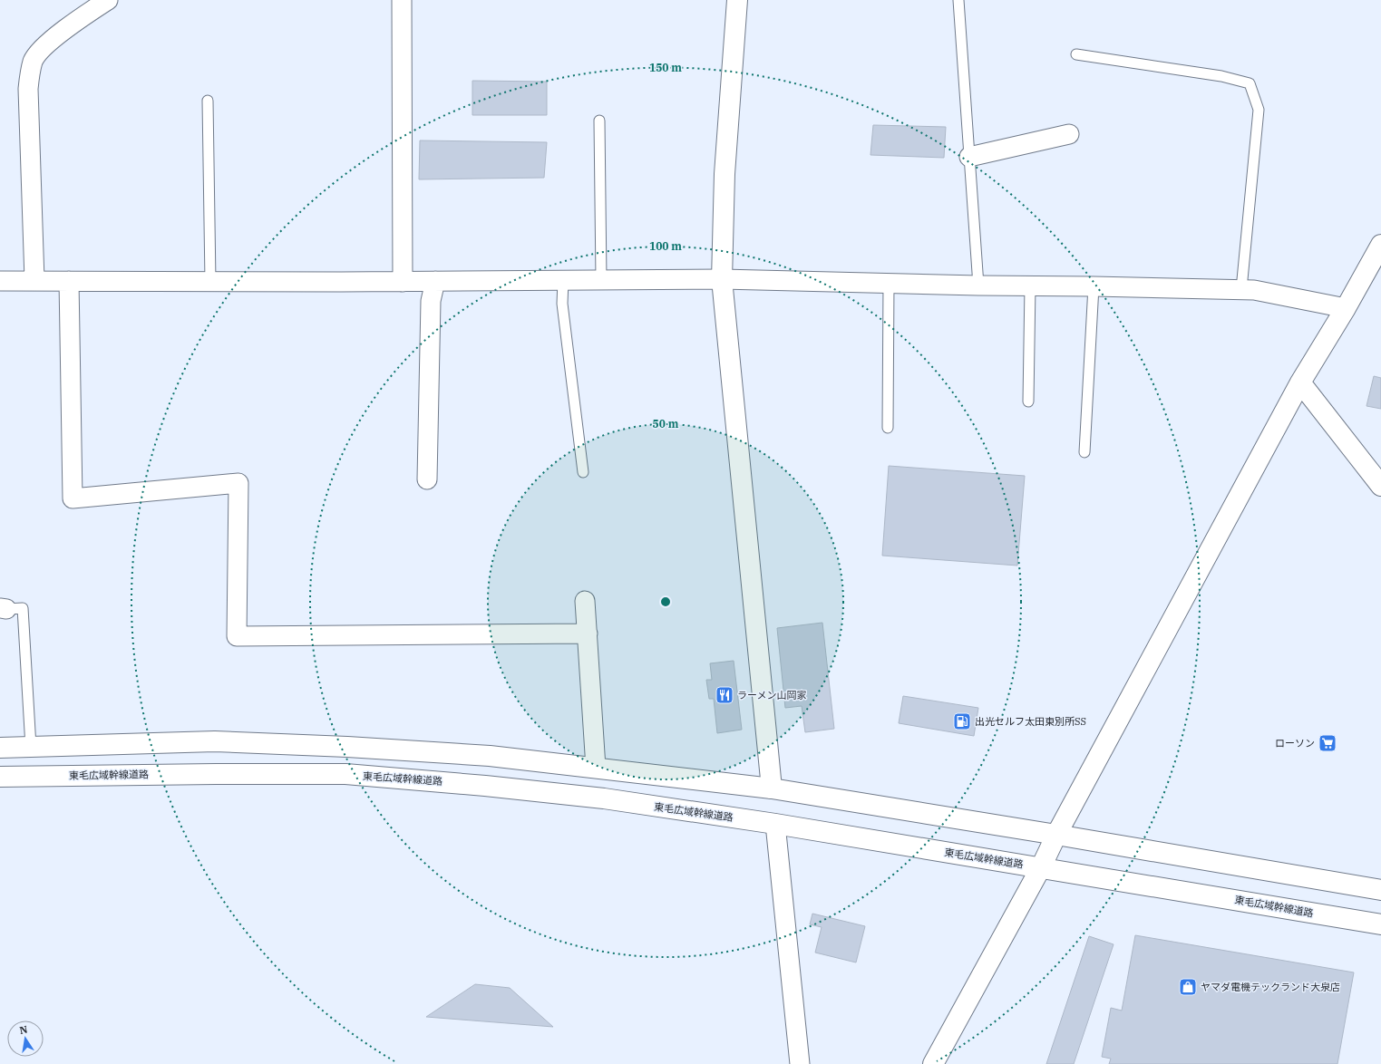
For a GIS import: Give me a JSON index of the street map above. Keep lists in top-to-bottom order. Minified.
{"streets":{"main road":["東毛広域幹線道路"]},"places":{"restaurant":["ラーメン山岡家"],"fuel station":["出光セルフ太田東別所SS"],"supermarket":["ローソン"],"shop":["ヤマダ電機テックランド大泉店"]},"north":"top","rings":["150 m","100 m","50 m"]}
